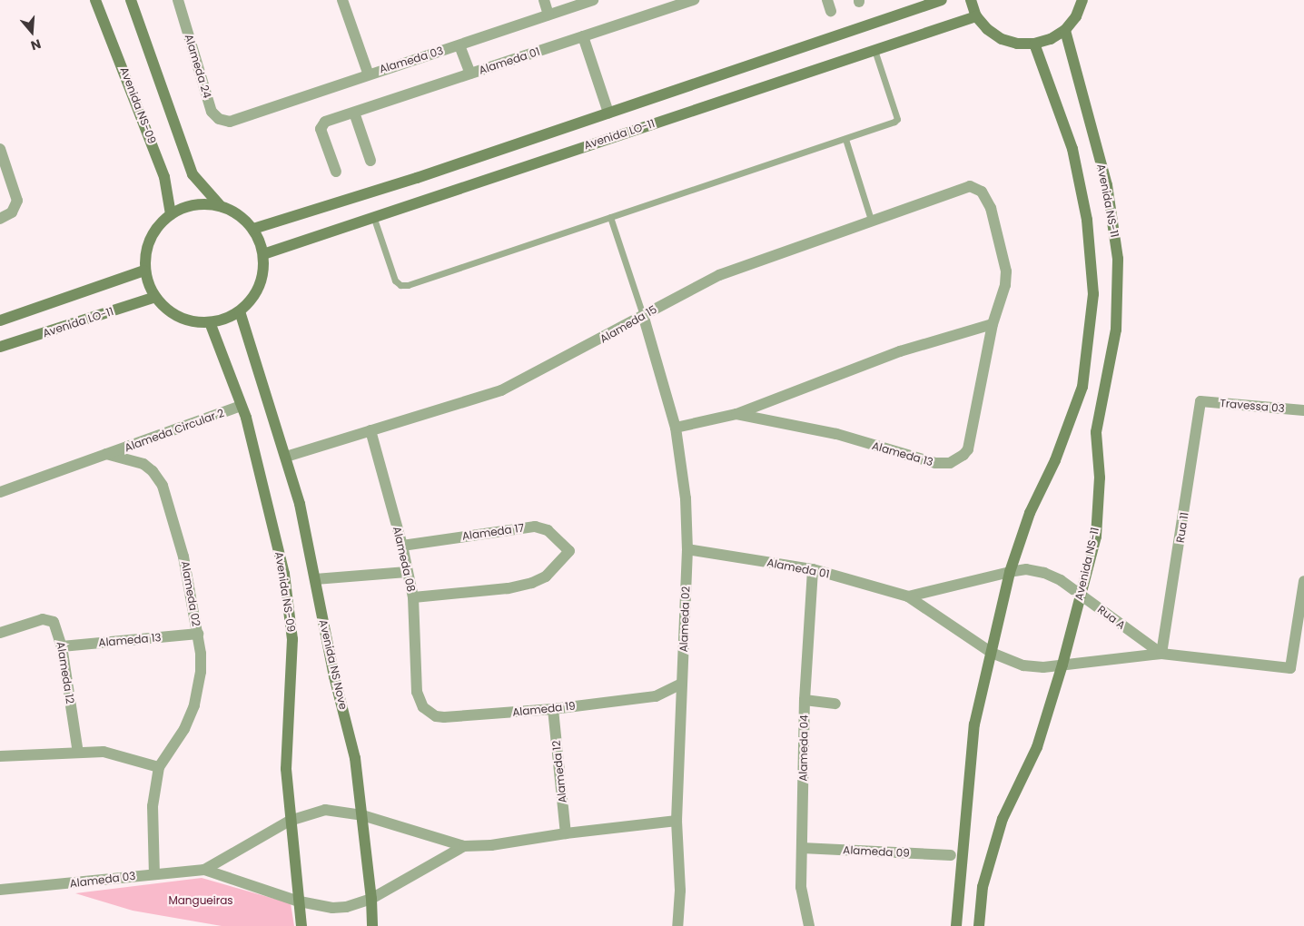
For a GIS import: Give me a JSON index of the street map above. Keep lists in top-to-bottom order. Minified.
{"streets":{"street":["Alameda 03","Alameda 01","Alameda 24","Avenida NS-09","Avenida LO-11","Avenida NS-11","Alameda 15","Travessa 03","Alameda Circular 2","Alameda 13","Rua 11","Alameda 17","Alameda 08","Alameda 02","Rua A","Avenida NS Nove","Alameda 12","Alameda 19","Alameda 04","Alameda 09"]},"crossings":[["Alameda 03","Alameda 24"],["Alameda 03","Alameda 02"],["Alameda 01","Alameda 02"],["Alameda 01","Rua A"],["Alameda 01","Alameda 04"],["Avenida NS-09","Avenida LO-11"],["Avenida NS-09","Alameda Circular 2"],["Avenida NS-09","Avenida NS Nove"],["Avenida LO-11","Avenida NS Nove"],["Avenida NS-11","Rua A"],["Alameda 15","Alameda 13"],["Alameda 15","Alameda 08"],["Alameda 15","Alameda 02"],["Alameda 15","Avenida NS Nove"],["Travessa 03","Rua 11"],["Alameda Circular 2","Alameda 02"],["Alameda 13","Alameda 02"],["Alameda 13","Alameda 12"],["Rua 11","Rua A"],["Alameda 17","Alameda 08"],["Alameda 08","Alameda 19"],["Alameda 02","Alameda 19"],["Alameda 12","Alameda 19"],["Alameda 04","Alameda 09"]],"parks":["Mangueiras"],"north":"bottom"}
